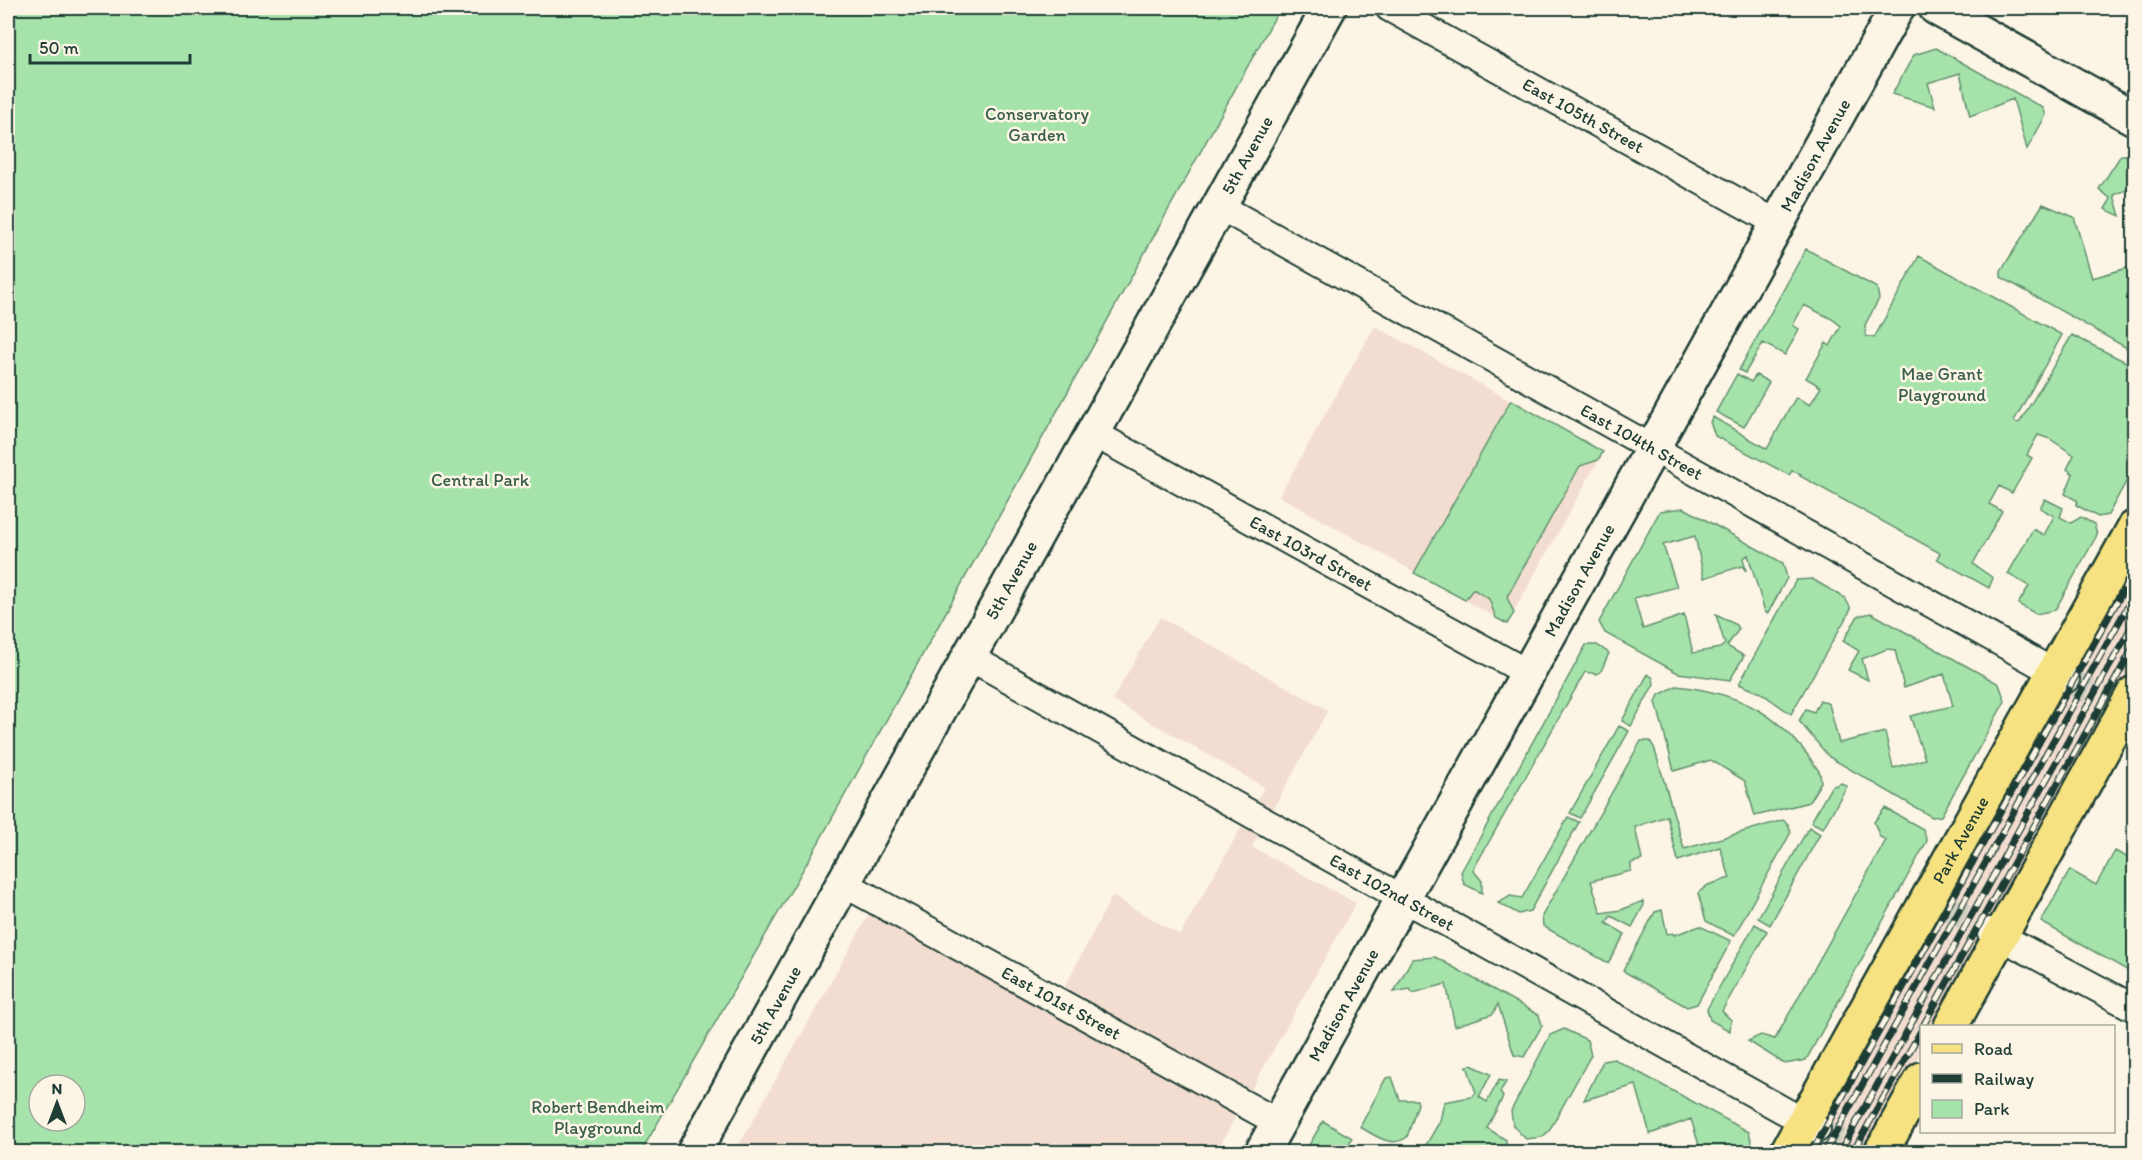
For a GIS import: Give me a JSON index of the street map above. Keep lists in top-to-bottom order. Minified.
{"streets":{"main road":["5th Avenue","Madison Avenue","Park Avenue"],"street":["East 105th Street","East 104th Street","East 103rd Street","East 102nd Street","East 101st Street"]},"crossings":[["East 105th Street","Madison Avenue"],["5th Avenue","East 104th Street"],["5th Avenue","East 103rd Street"],["5th Avenue","East 102nd Street"],["5th Avenue","East 101st Street"],["Madison Avenue","East 104th Street"],["Madison Avenue","East 103rd Street"],["Madison Avenue","East 102nd Street"],["Madison Avenue","East 101st Street"],["East 104th Street","Park Avenue"],["Park Avenue","East 102nd Street"]],"parks":["Conservatory Garden","Mae Grant Playground","Central Park","Robert Bendheim Playground"],"legend":["Road","Railway","Park"],"scale_bar":"50 m","north":"top"}
